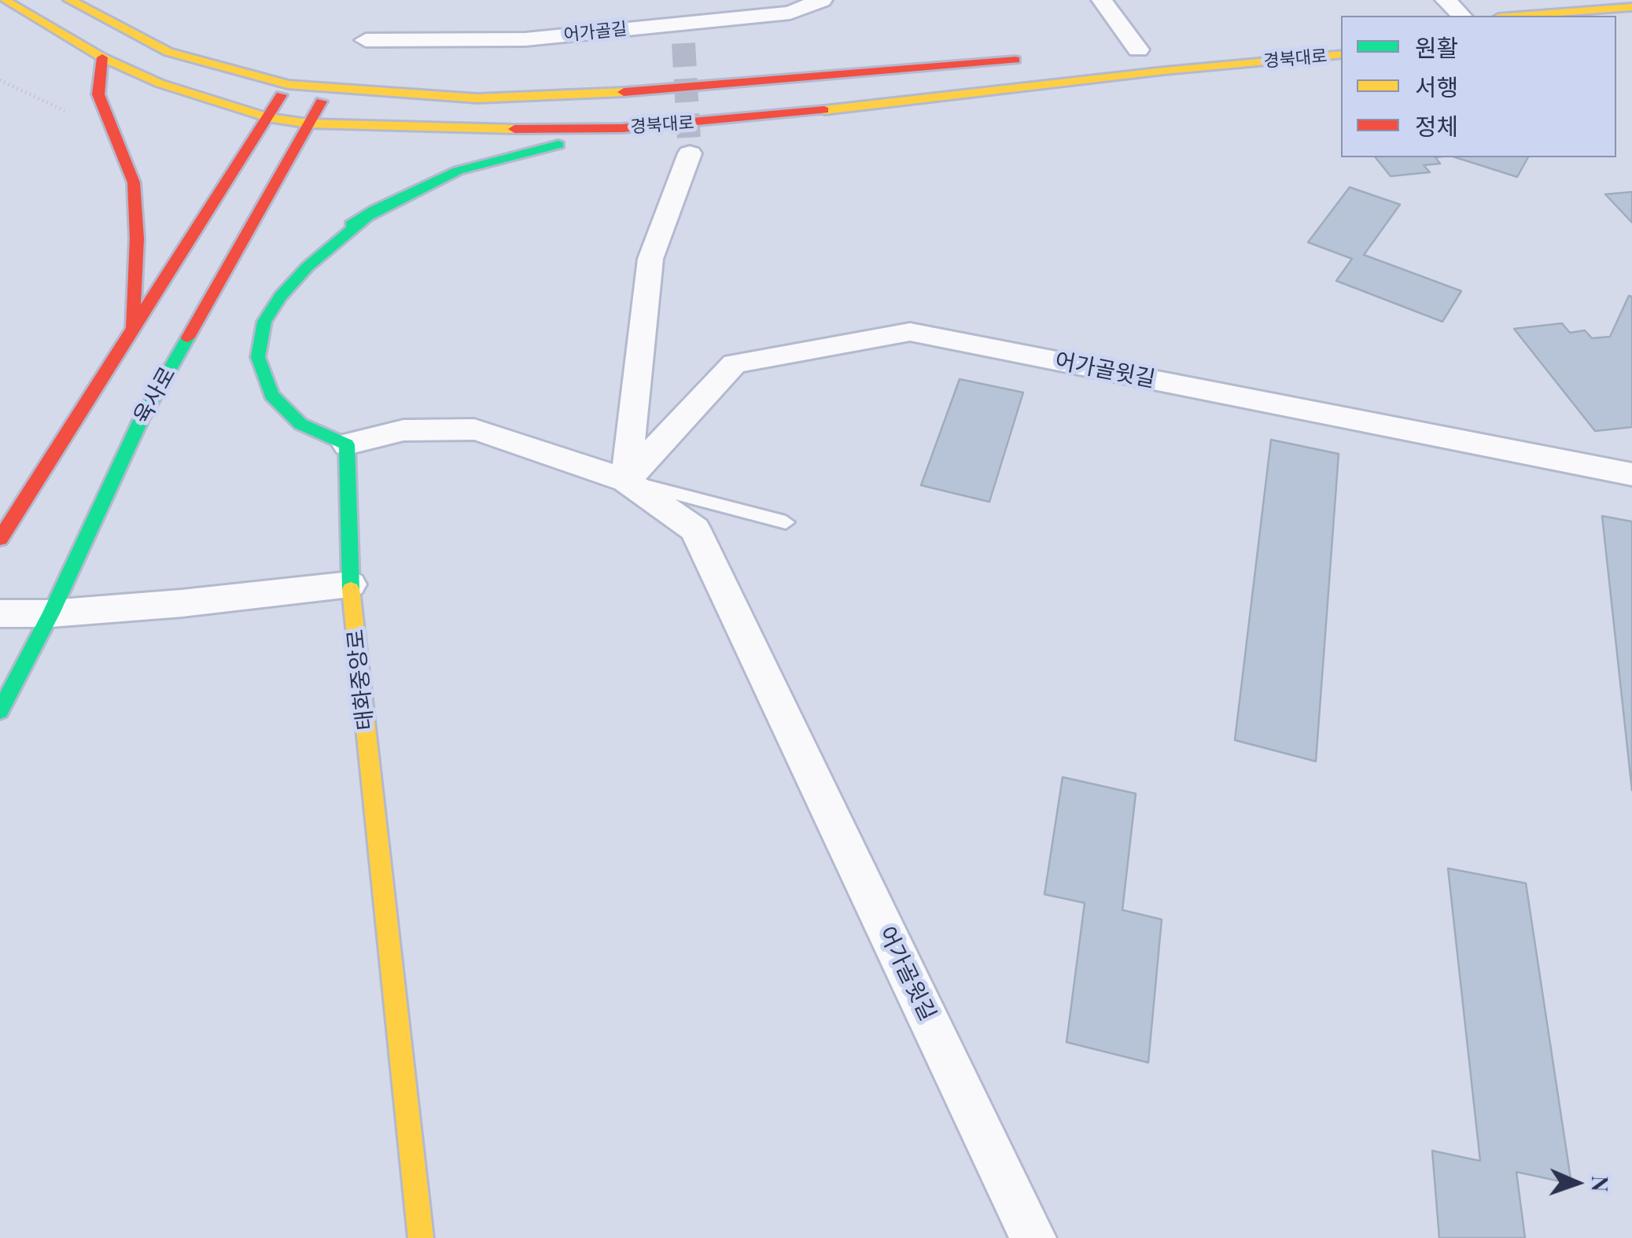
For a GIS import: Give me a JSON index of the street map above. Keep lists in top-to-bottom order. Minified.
{"streets":{"street":["어가골길","경북대로","어가골윗길","육사로","태화중앙로"]},"crossings":[["경북대로","육사로"],["어가골윗길","태화중앙로"]],"legend":["원활","서행","정체"],"north":"right"}
